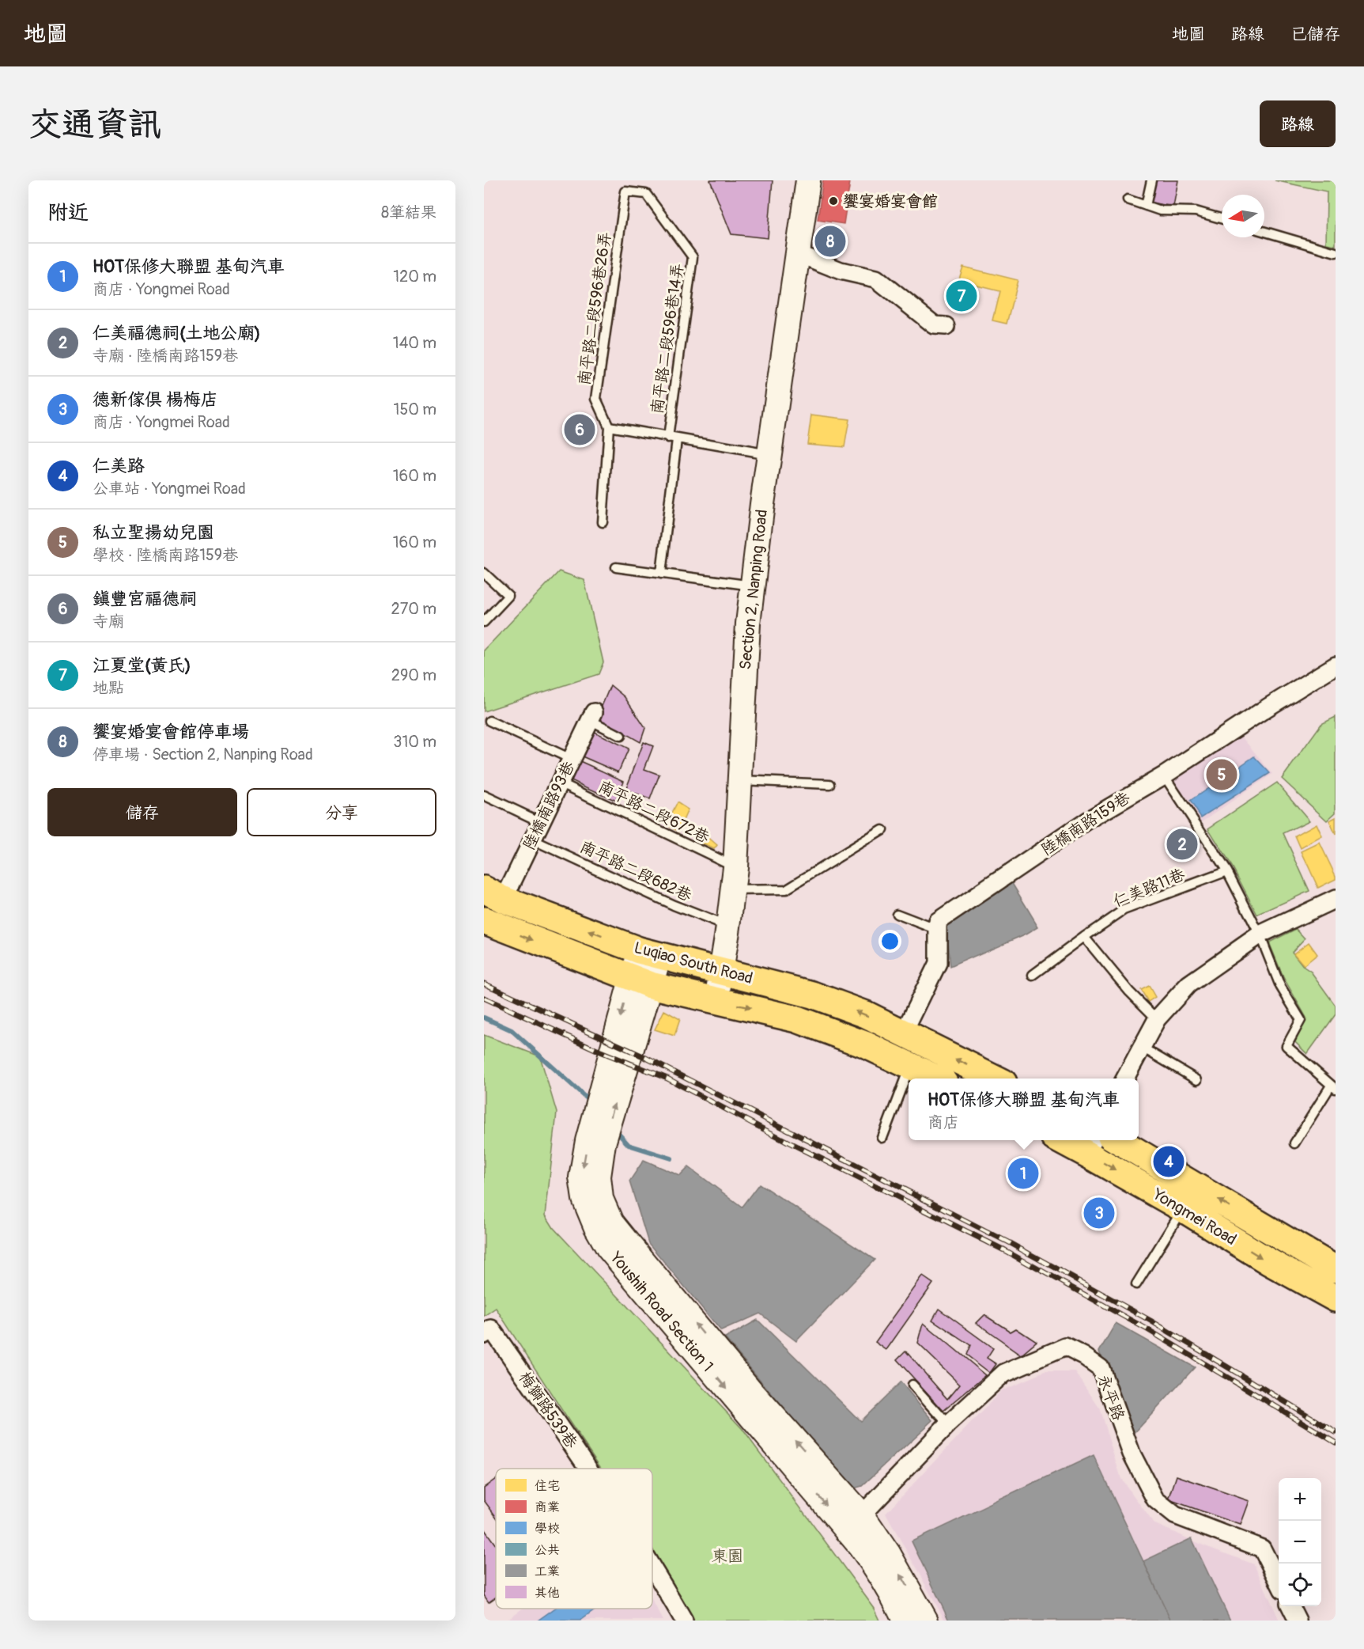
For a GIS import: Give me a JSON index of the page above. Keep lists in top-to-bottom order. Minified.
{"streets":{"main road":["Luqiao South Road","Yongmei Road"],"street":["Section 2, Nanping Road","陸橋南路93巷","陸橋南路159巷","Youshih Road Section 1","永平路","梅獅路539巷"],"lane":["南平路二段596巷26弄","南平路二段596巷14弄","南平路二段672巷","南平路二段682巷","仁美路11巷"]},"crossings":[["南平路二段596巷26弄","南平路二段596巷14弄"],["Section 2, Nanping Road","南平路二段672巷"],["Section 2, Nanping Road","南平路二段682巷"],["Section 2, Nanping Road","Luqiao South Road"],["陸橋南路93巷","南平路二段672巷"],["陸橋南路93巷","南平路二段682巷"],["陸橋南路93巷","Luqiao South Road"],["Luqiao South Road","Youshih Road Section 1"],["Youshih Road Section 1","永平路"]],"parks":["東園"],"places":["饗宴婚宴會館"],"legend":["住宅","商業","學校","公共","工業","其他"],"north":"left","page":{"header":"地圖","nav":["地圖","路線","已儲存"],"buttons":["路線",["儲存","分享"]],"title":"交通資訊","heading":["附近","8筆結果"],"pins":["8","7","6","5","2","4","1","3"],"list":[{"mark":"1","name":"HOT保修大聯盟 基甸汽車","note":"商店 · Yongmei Road","value":"120 m"},{"mark":"2","name":"仁美福德祠(土地公廟)","note":"寺廟 · 陸橋南路159巷","value":"140 m"},{"mark":"3","name":"德新傢俱 楊梅店","note":"商店 · Yongmei Road","value":"150 m"},{"mark":"4","name":"仁美路","note":"公車站 · Yongmei Road","value":"160 m"},{"mark":"5","name":"私立聖揚幼兒園","note":"學校 · 陸橋南路159巷","value":"160 m"},{"mark":"6","name":"鎮豐宮福德祠","note":"寺廟","value":"270 m"},{"mark":"7","name":"江夏堂(黃氏)","note":"地點","value":"290 m"},{"mark":"8","name":"饗宴婚宴會館停車場","note":"停車場 · Section 2, Nanping Road","value":"310 m"}],"popup":["HOT保修大聯盟 基甸汽車","商店"],"map_buttons":["+","−"]}}
